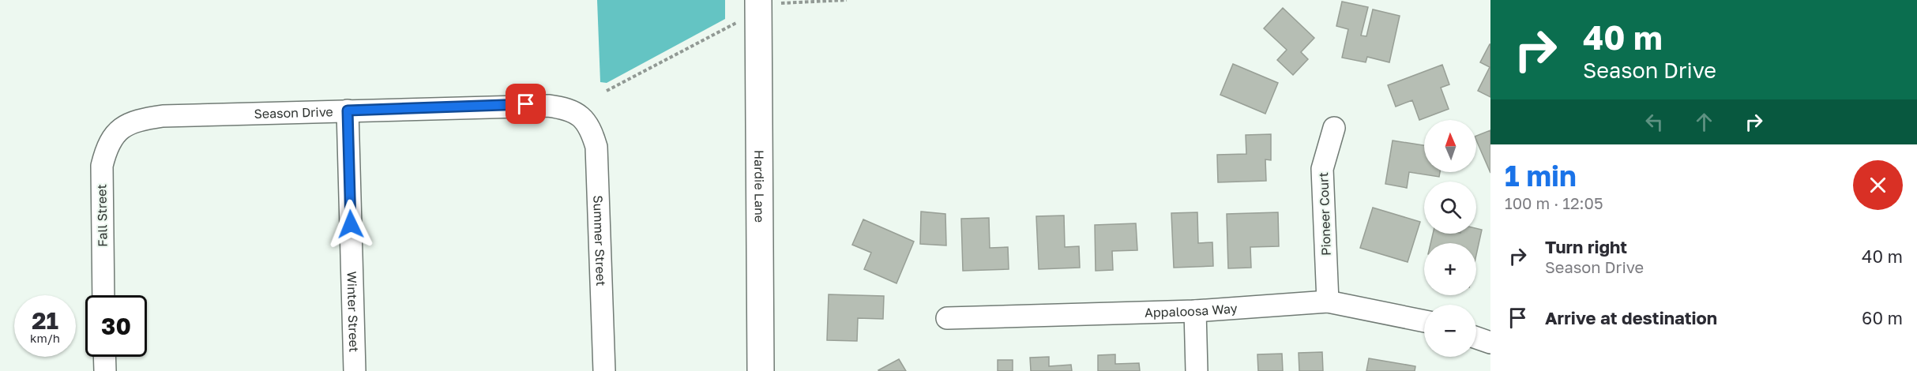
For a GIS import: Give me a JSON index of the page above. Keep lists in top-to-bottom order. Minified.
{"streets":{"street":["Season Drive","Hardie Lane","Pioneer Court","Fall Street","Summer Street","Appaloosa Way","Winter Street"]},"crossings":[["Season Drive","Fall Street"],["Season Drive","Summer Street"],["Season Drive","Winter Street"],["Pioneer Court","Appaloosa Way"]],"north":"top","page":{"turn":["40 m","Season Drive"],"map_buttons":["+","−"],"heading":["1 min","100 m · 12:05"],"list":[{"name":"Turn right","note":"Season Drive","value":"40 m"},{"name":"Arrive at destination","value":"60 m"}],"speed":"21 km/h","limit":"30"}}
